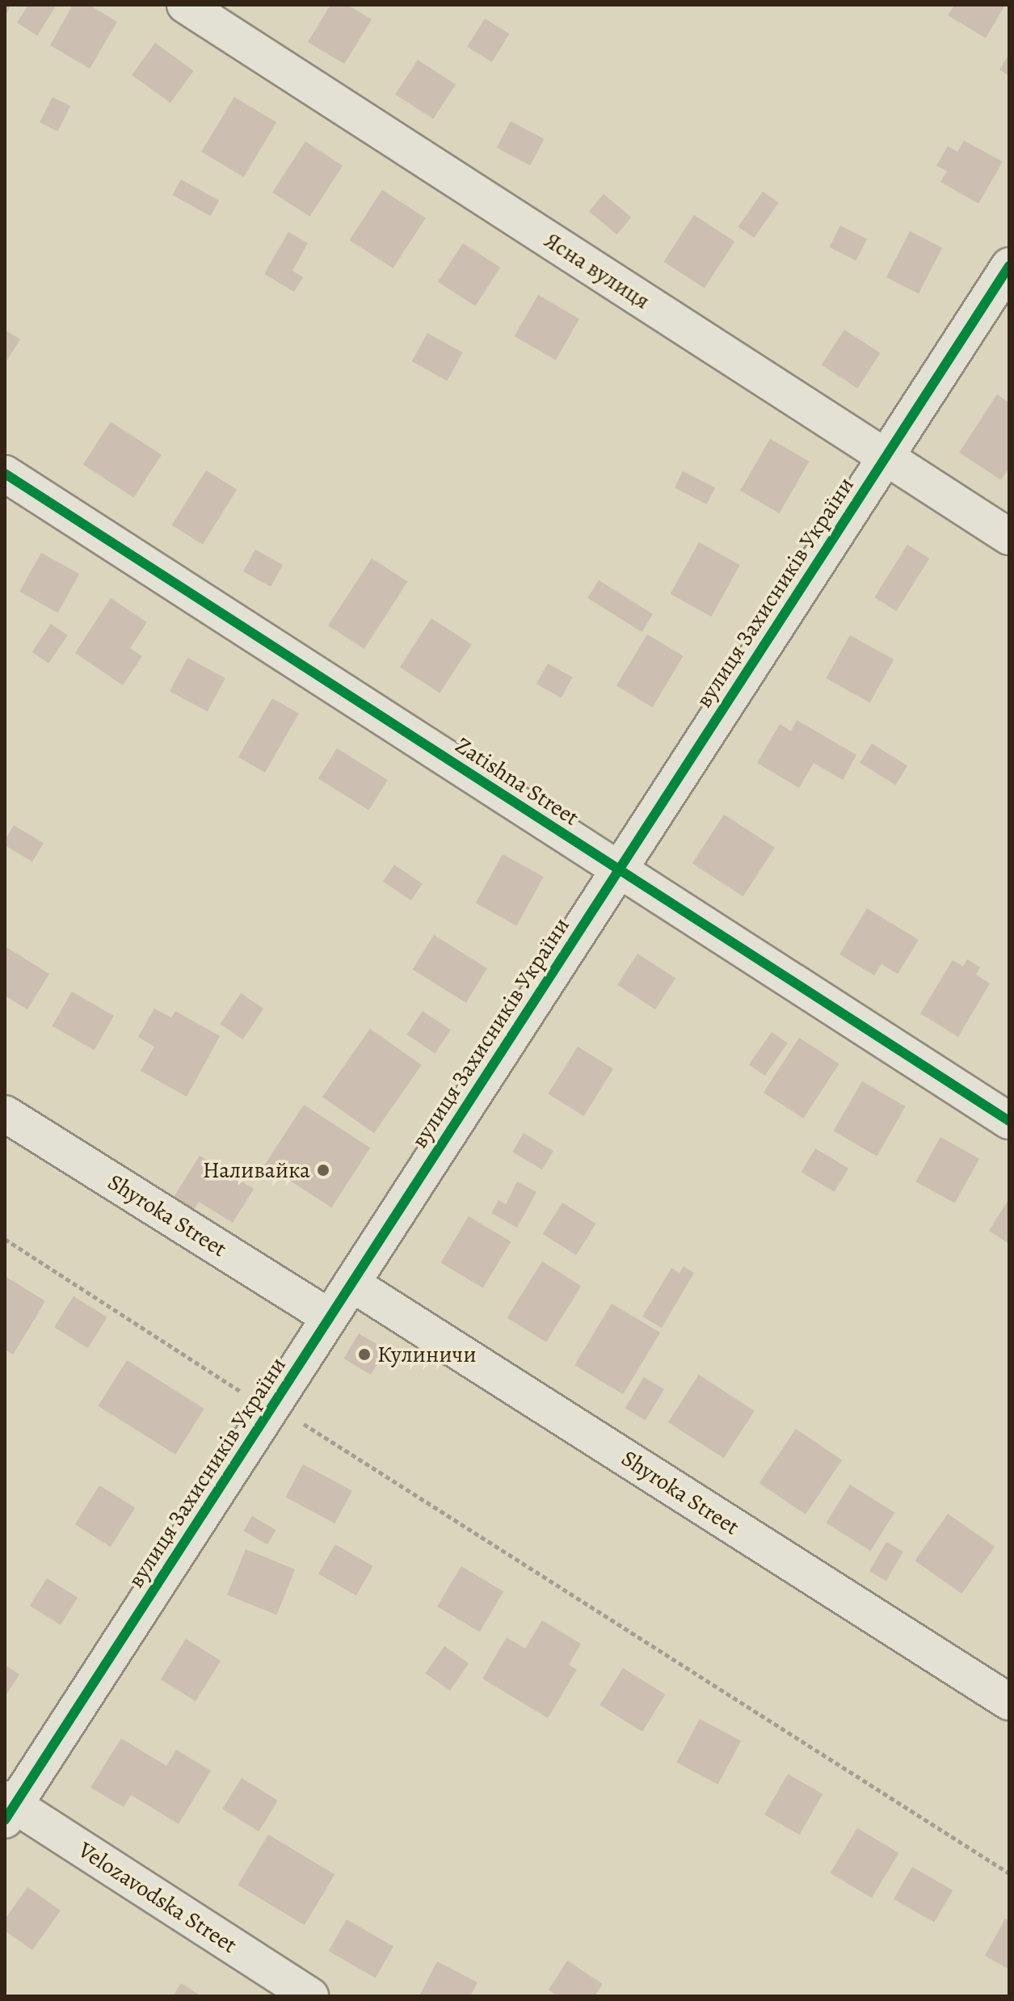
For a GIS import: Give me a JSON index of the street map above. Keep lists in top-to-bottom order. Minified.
{"streets":{"street":["Ясна вулиця","вулиця Захисників України","Zatishna Street","Shyroka Street","Velozavodska Street"]},"crossings":[["Ясна вулиця","вулиця Захисників України"],["вулиця Захисників України","Zatishna Street"],["вулиця Захисників України","Shyroka Street"],["вулиця Захисників України","Velozavodska Street"]],"places":["Наливайка","Кулиничи"]}
